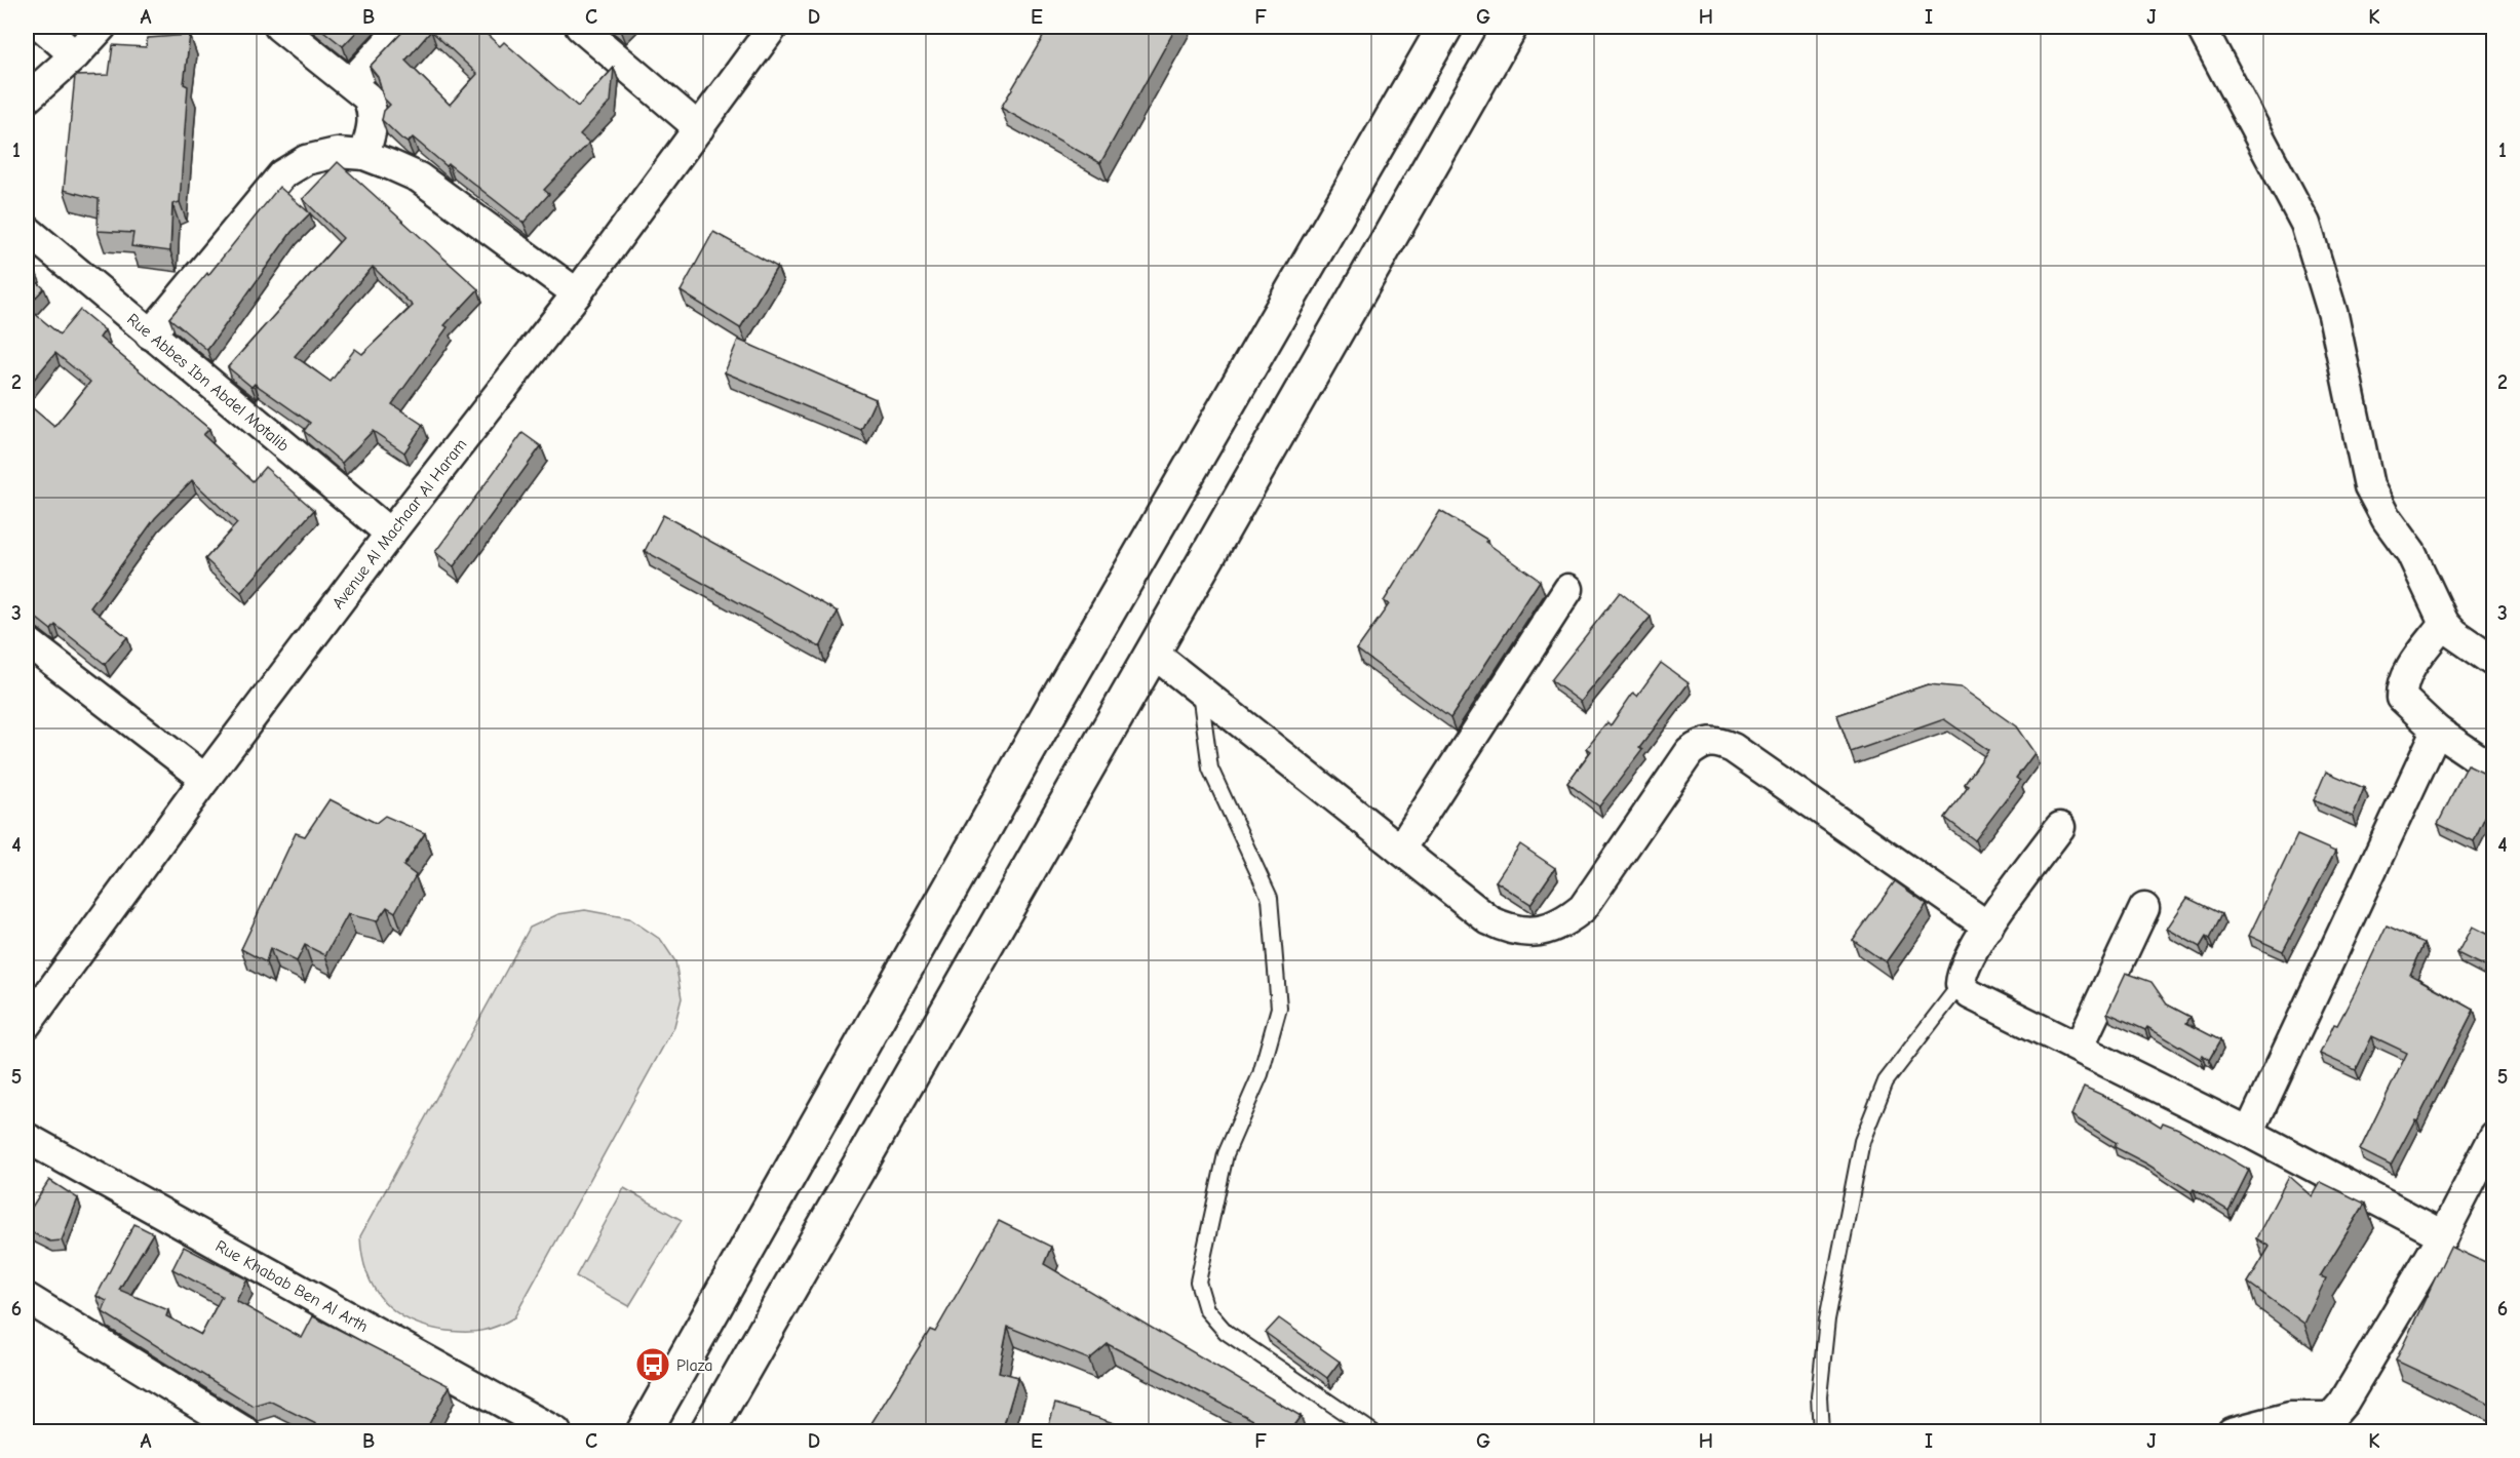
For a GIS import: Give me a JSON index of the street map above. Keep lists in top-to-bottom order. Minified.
{"streets":{"street":["Rue Abbes Ibn Abdel Motalib","Avenue Al Machaar Al Haram","Rue Khabab Ben Al Arth"]},"crossings":[["Rue Abbes Ibn Abdel Motalib","Avenue Al Machaar Al Haram"]],"places":{"bus stop":["Plaza"]},"grid":{"columns":["A","B","C","D","E","F","G","H","I","J","K"],"rows":["1","2","3","4","5","6"]}}
